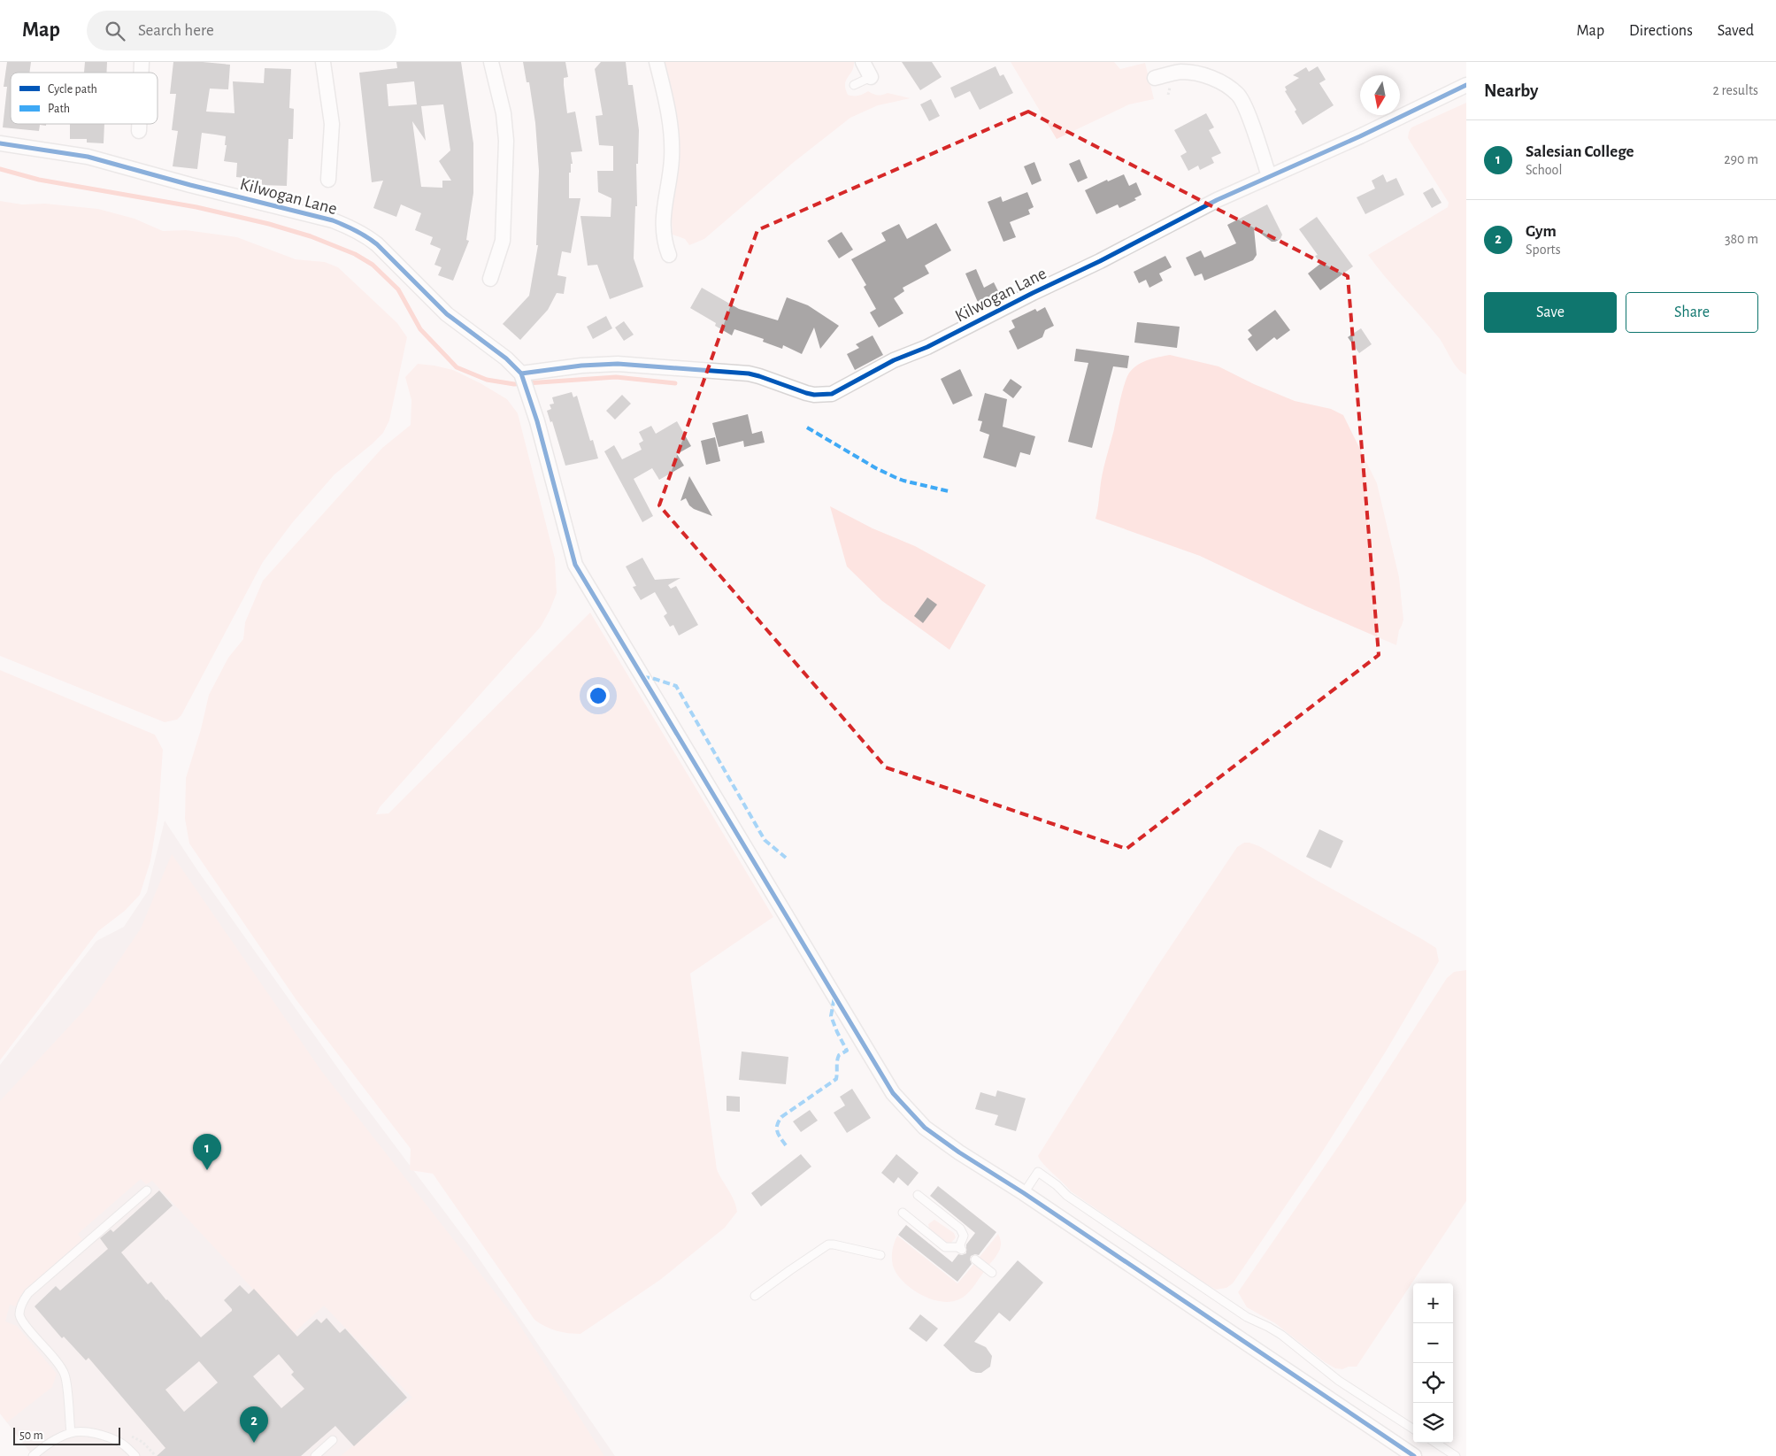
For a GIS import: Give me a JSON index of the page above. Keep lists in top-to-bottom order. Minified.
{"streets":{"street":["Kilwogan Lane"]},"legend":["Cycle path","Path"],"scale_bar":"50 m","north":"bottom","page":{"header":"Map","search":"Search here","nav":["Map","Directions","Saved"],"heading":["Nearby","2 results"],"list":[{"mark":"1","name":"Salesian College","note":"School","value":"290 m"},{"mark":"2","name":"Gym","note":"Sports","value":"380 m"}],"buttons":["Save","Share"],"pins":["1","2"],"map_buttons":["+","−"],"scale":"50 m"}}
